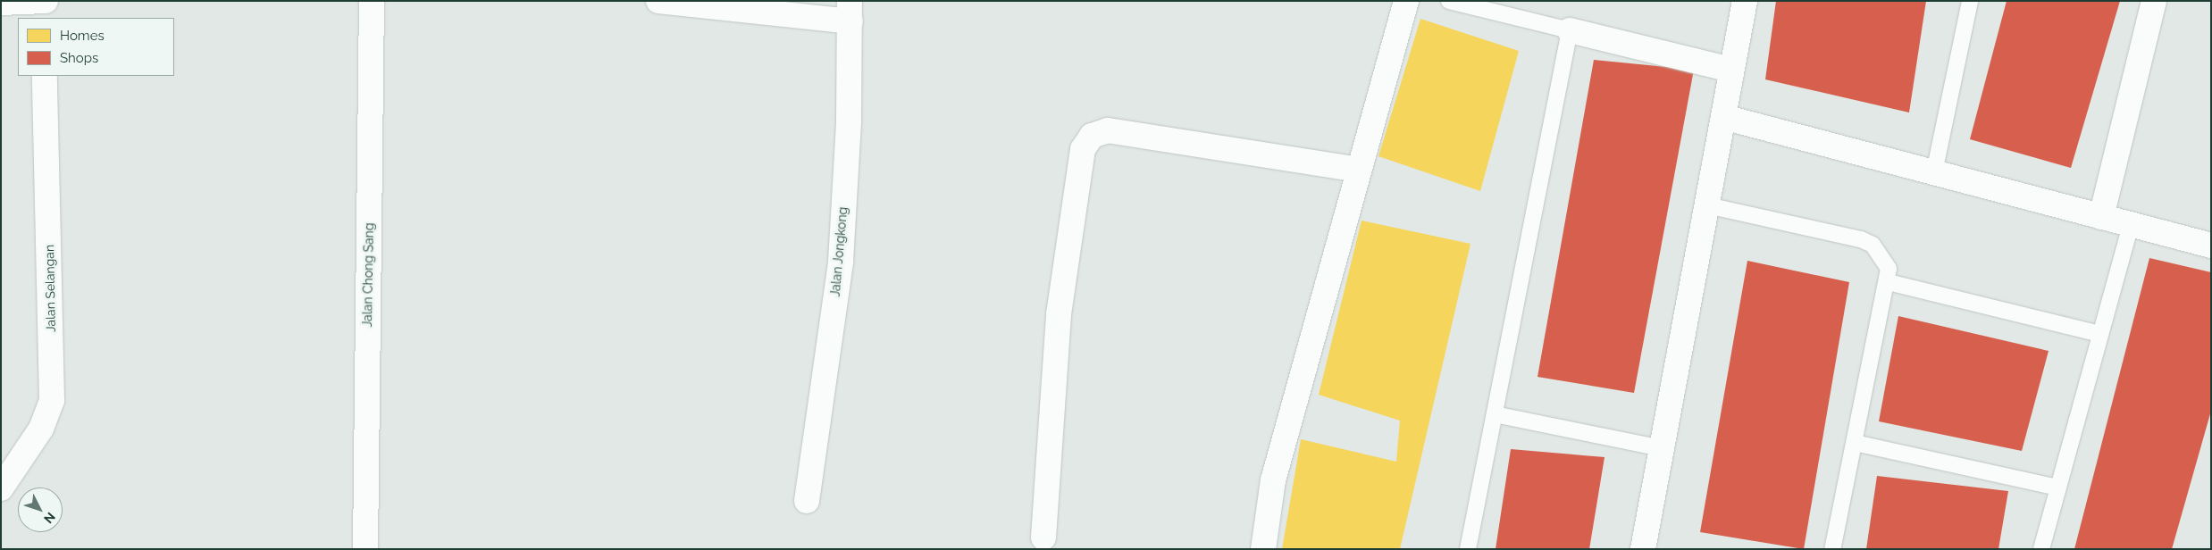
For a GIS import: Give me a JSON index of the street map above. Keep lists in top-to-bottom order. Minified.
{"streets":{"street":["Jalan Jongkong","Jalan Chong Sang","Jalan Selangan"]},"legend":["Homes","Shops"],"north":"bottom right"}
